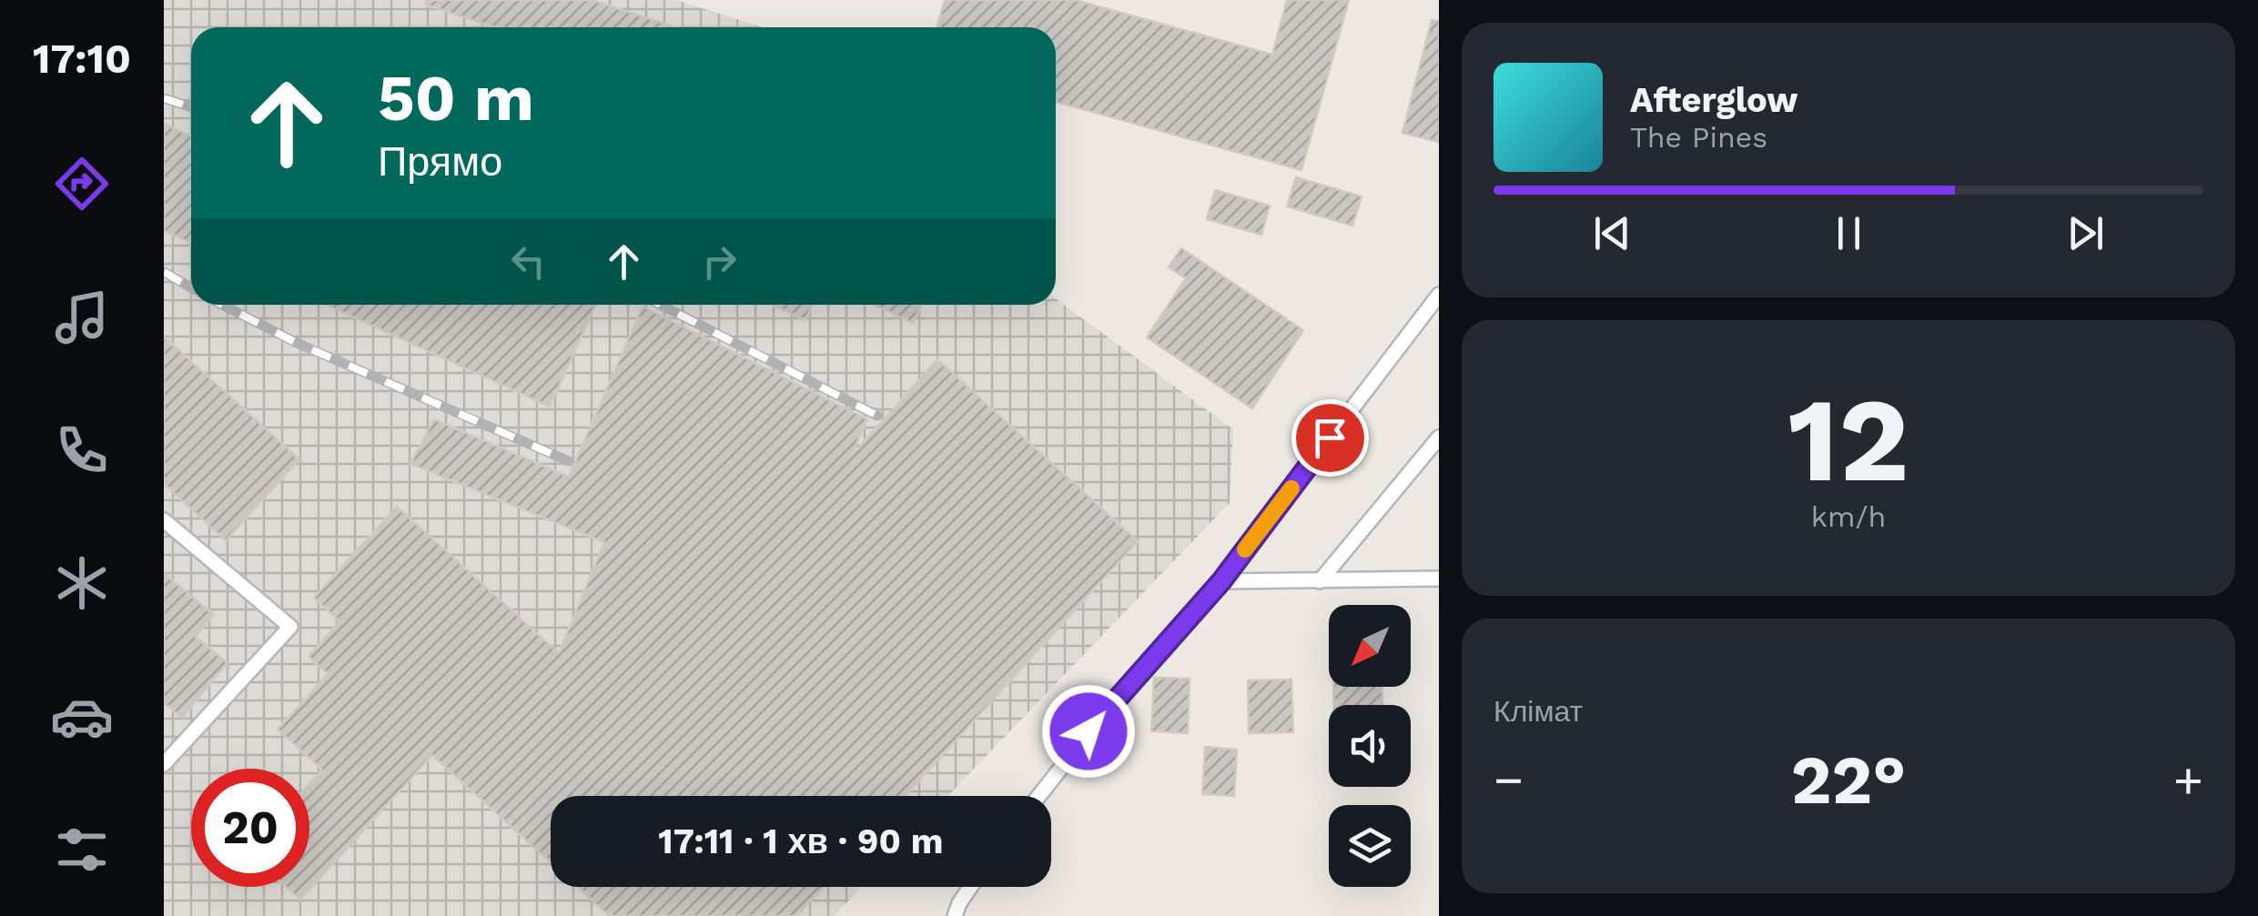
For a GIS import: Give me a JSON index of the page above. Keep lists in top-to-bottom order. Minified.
{"north":"bottom left","page":{"tabs":"17:10","turn":["50 m","Прямо"],"song":["Afterglow","The Pines"],"tile":[["12","km/h"],"Клімат"],"heat":["−","22°","+"],"limit":"20","trip":"17:11 · 1 хв · 90 m"}}
